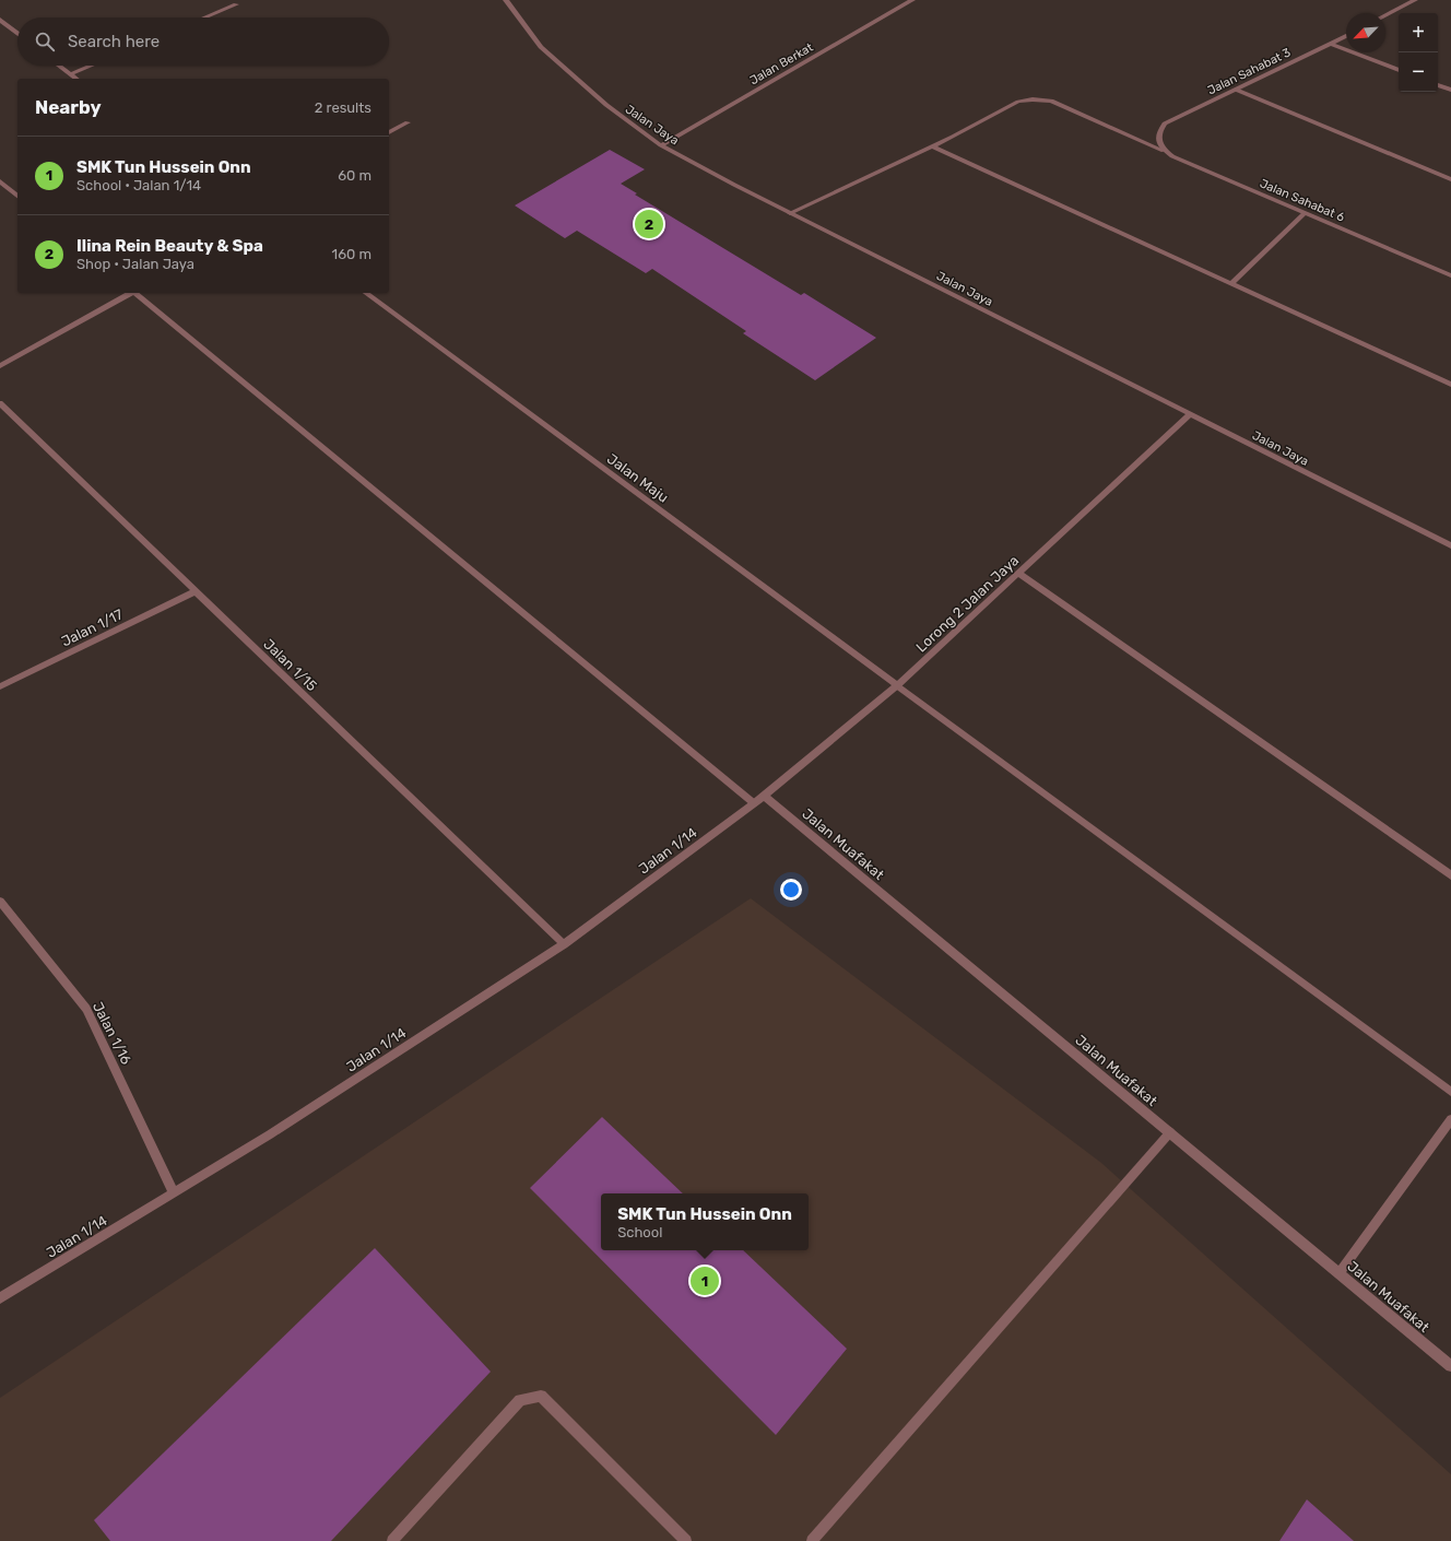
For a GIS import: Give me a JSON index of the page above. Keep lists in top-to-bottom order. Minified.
{"streets":{"street":["Jalan Berkat","Jalan Sahabat 3","Jalan Jaya","Jalan Sahabat 6","Jalan Maju","Lorong 2 Jalan Jaya","Jalan 1/17","Jalan 1/15","Jalan Muafakat","Jalan 1/14","Jalan 1/16"]},"crossings":[["Jalan Berkat","Jalan Jaya"],["Jalan Sahabat 3","Jalan Sahabat 6"],["Jalan Jaya","Jalan Sahabat 6"],["Jalan Jaya","Lorong 2 Jalan Jaya"],["Jalan Maju","Lorong 2 Jalan Jaya"],["Lorong 2 Jalan Jaya","Jalan Muafakat"],["Lorong 2 Jalan Jaya","Jalan 1/14"],["Jalan 1/17","Jalan 1/15"],["Jalan 1/15","Jalan 1/14"],["Jalan 1/14","Jalan 1/16"]],"north":"bottom left","page":{"map_buttons":["+","−"],"search":"Search here","heading":["Nearby","2 results"],"list":[{"mark":"1","name":"SMK Tun Hussein Onn","note":"School · Jalan 1/14","value":"60 m"},{"mark":"2","name":"Ilina Rein Beauty & Spa","note":"Shop · Jalan Jaya","value":"160 m"}],"pins":["2","1"],"popup":["SMK Tun Hussein Onn","School"]}}
